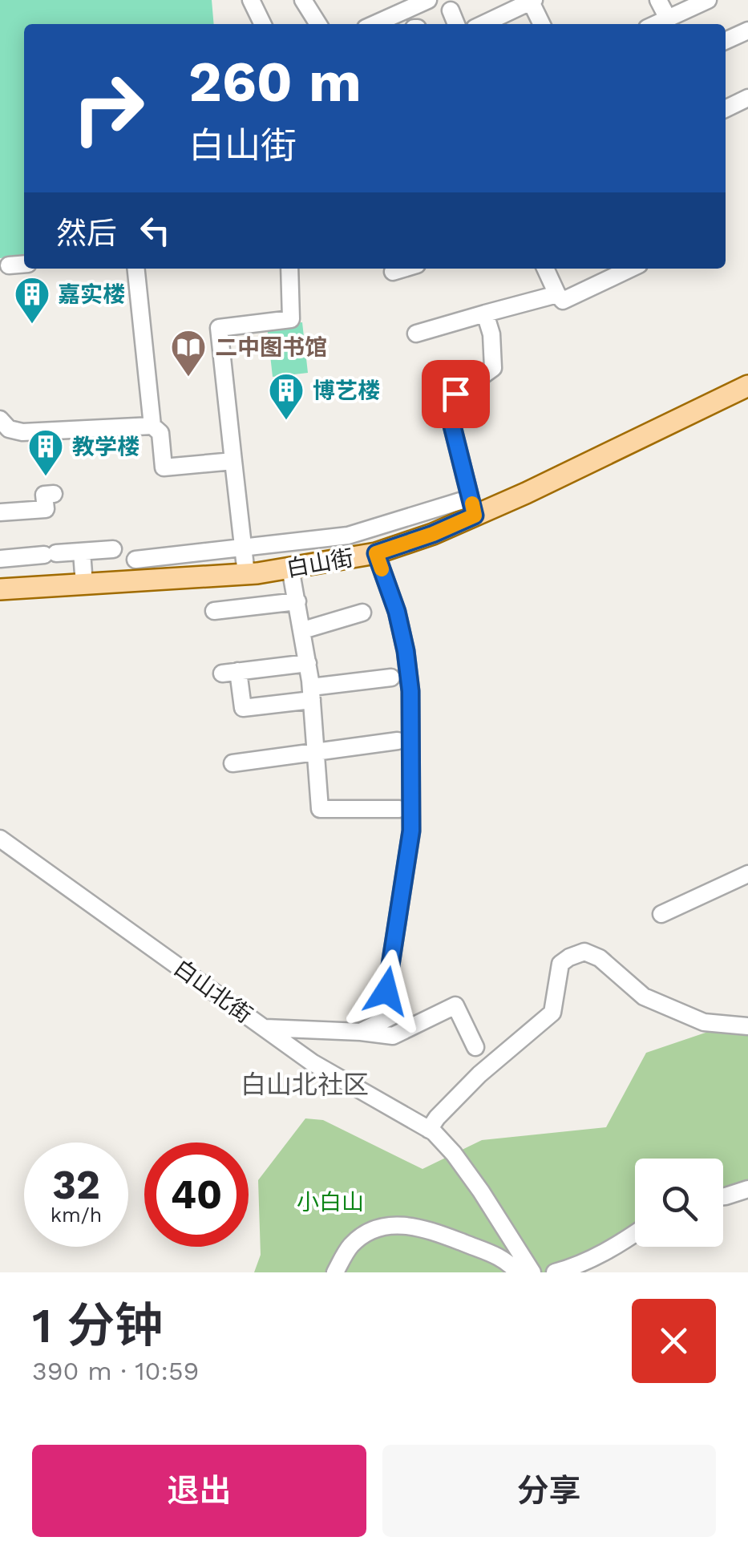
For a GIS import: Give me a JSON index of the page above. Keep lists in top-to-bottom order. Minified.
{"streets":{"main road":["白山街"],"street":["白山北街"]},"districts":["白山北社区"],"parks":["小白山"],"places":{"building":["嘉实楼","博艺楼","教学楼"],"library":["二中图书馆"]},"page":{"turn":["260 m","白山街"],"then":"然后","speed":"32 km/h","limit":"40","heading":["1 分钟","390 m · 10:59"],"buttons":["退出","分享"]}}
